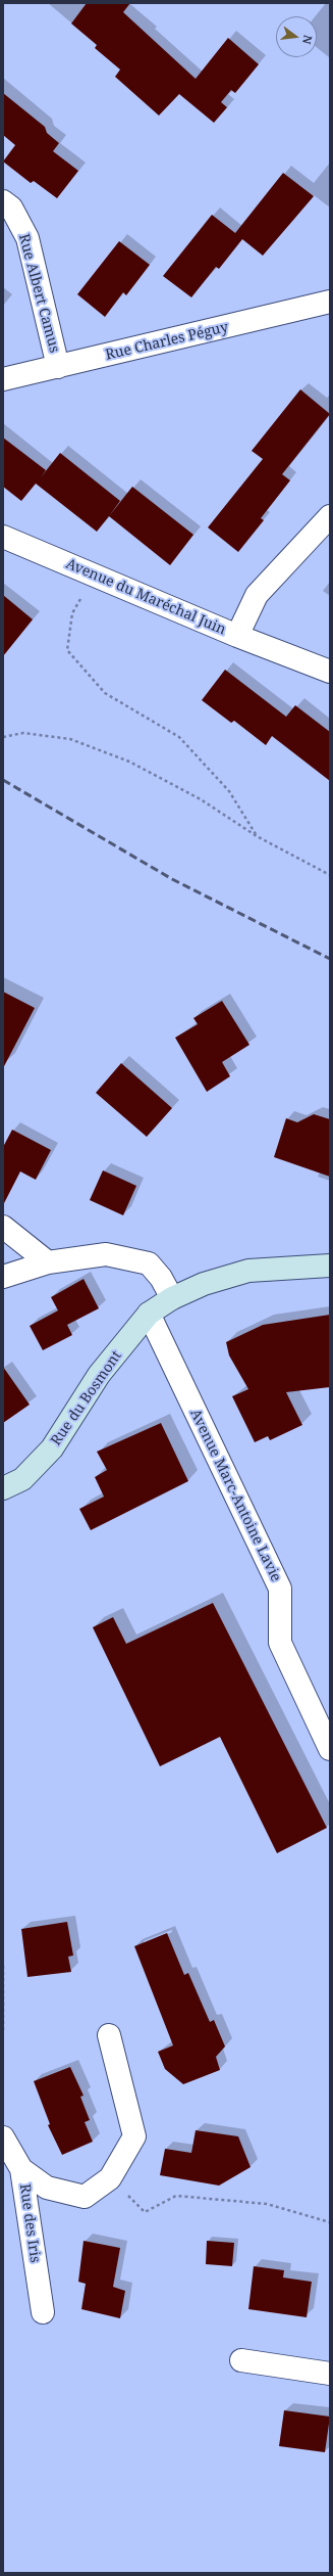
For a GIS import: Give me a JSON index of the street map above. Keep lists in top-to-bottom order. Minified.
{"streets":{"street":["Rue Albert Camus","Rue Charles Péguy","Avenue du Maréchal Juin","Rue du Bosmont","Avenue Marc-Antoine Lavie","Rue des Iris"]},"crossings":[["Rue Albert Camus","Rue Charles Péguy"],["Rue du Bosmont","Avenue Marc-Antoine Lavie"]],"north":"right"}
